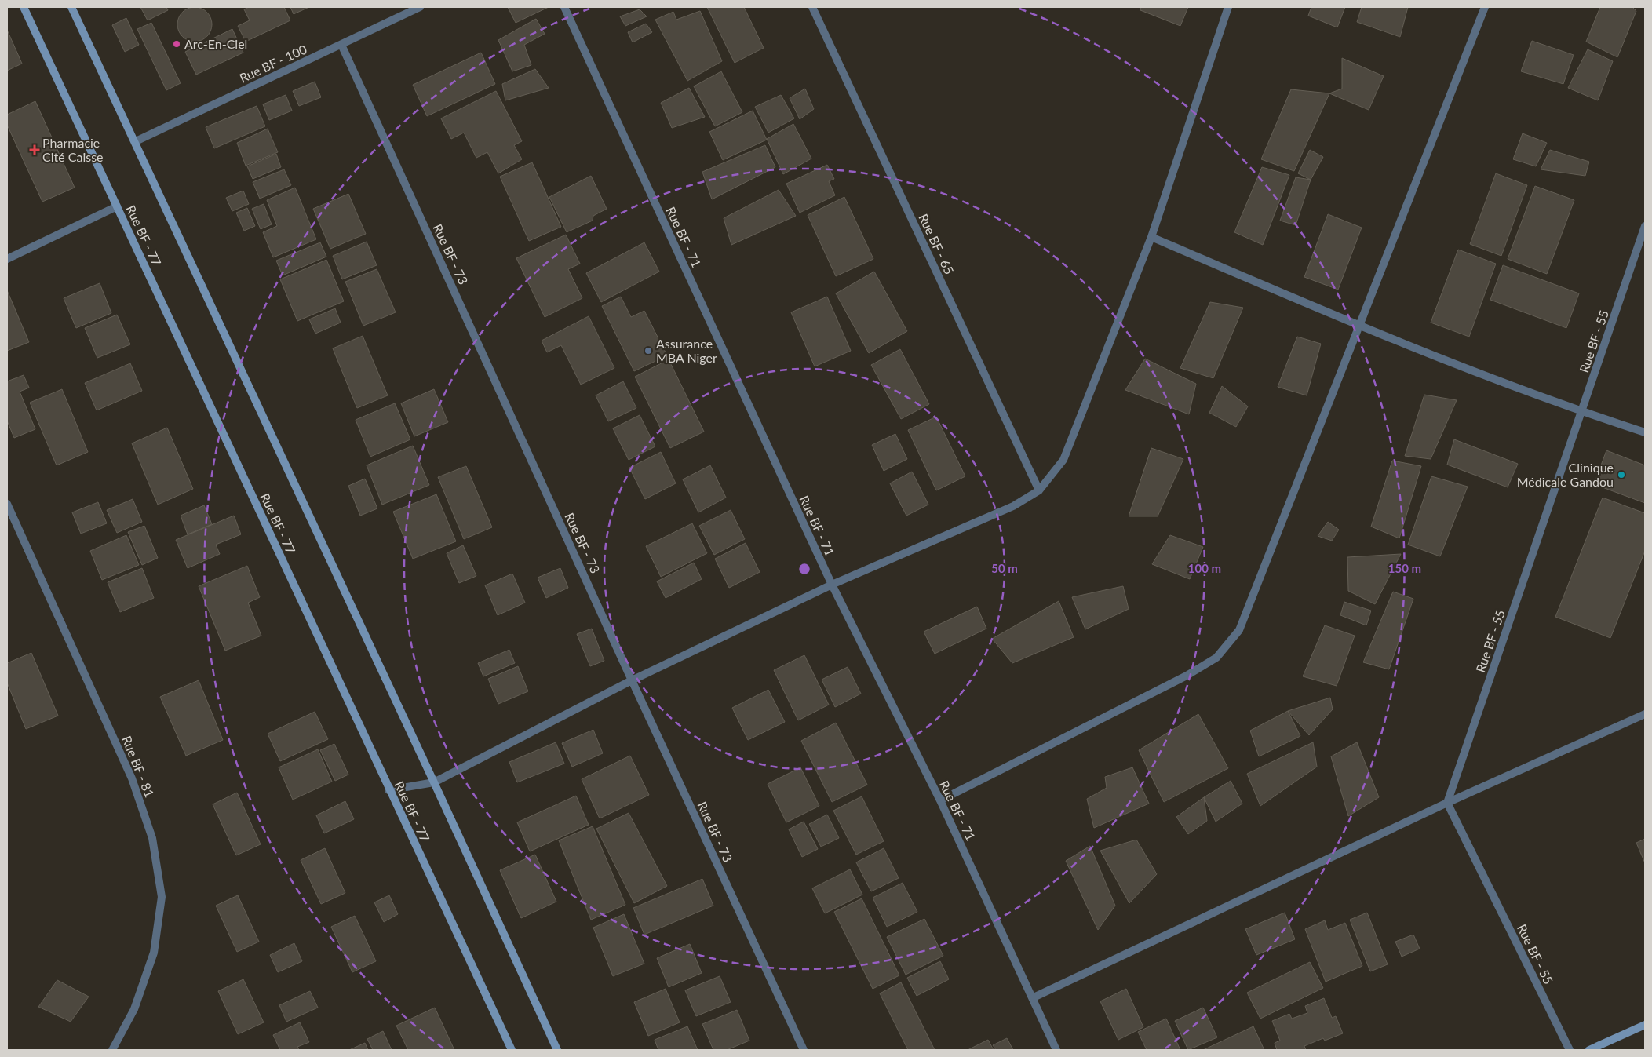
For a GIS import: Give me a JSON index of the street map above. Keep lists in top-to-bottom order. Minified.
{"streets":{"main road":["Rue BF - 77"],"street":["Rue BF - 100","Rue BF - 71","Rue BF - 65","Rue BF - 73","Rue BF - 55","Rue BF - 81"]},"crossings":[["Rue BF - 100","Rue BF - 73"]],"places":{"other":["Arc-En-Ciel","Assurance MBA Niger","Clinique Médicale Gandou"],"health":["Pharmacie Cité Caisse"]},"rings":["50 m","100 m","150 m"]}
